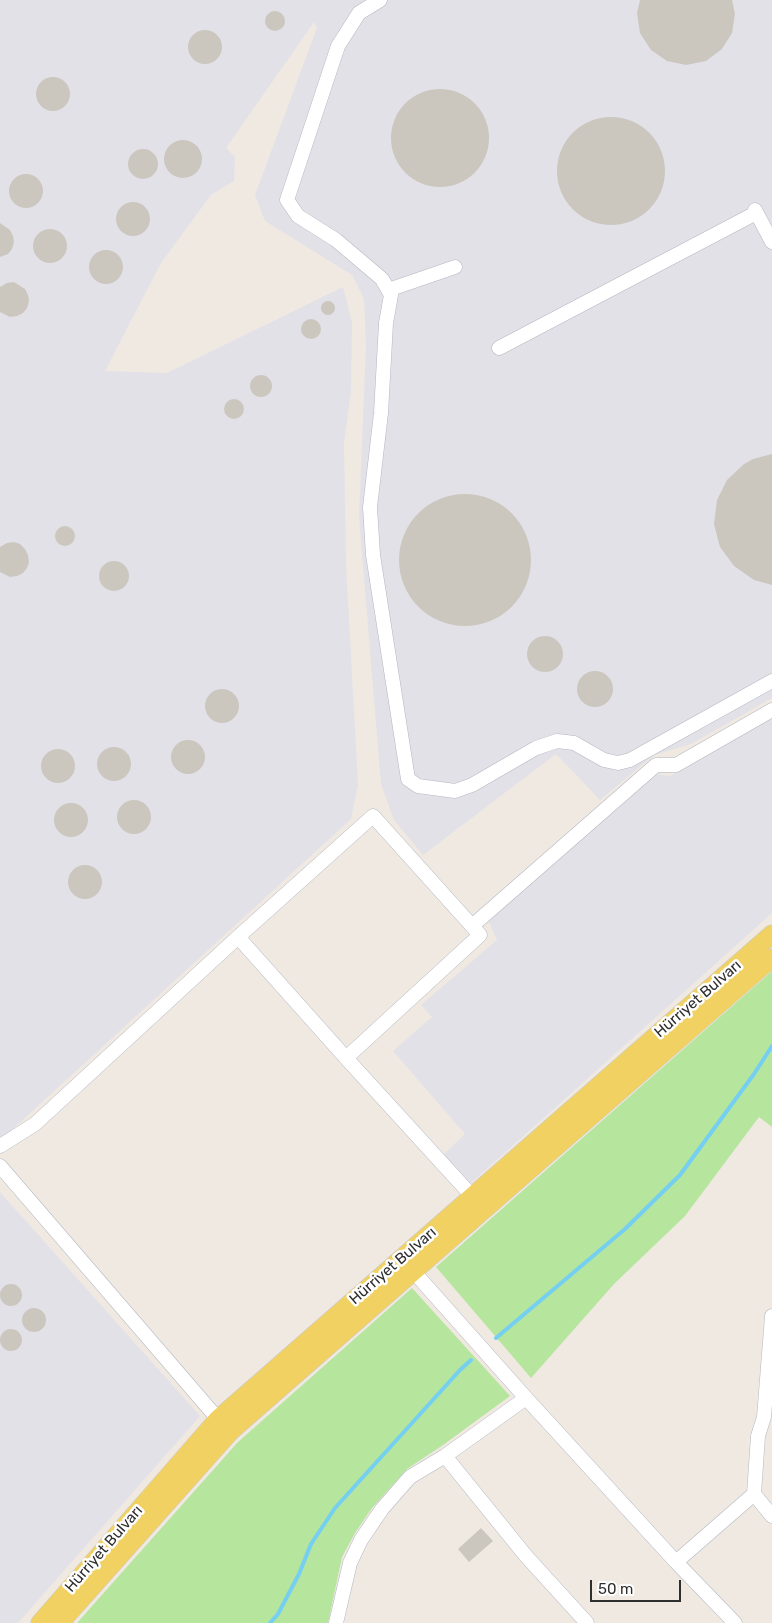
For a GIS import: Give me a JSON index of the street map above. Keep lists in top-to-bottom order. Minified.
{"streets":{"main road":["Hürriyet Bulvarı"]},"scale_bar":"50 m"}
